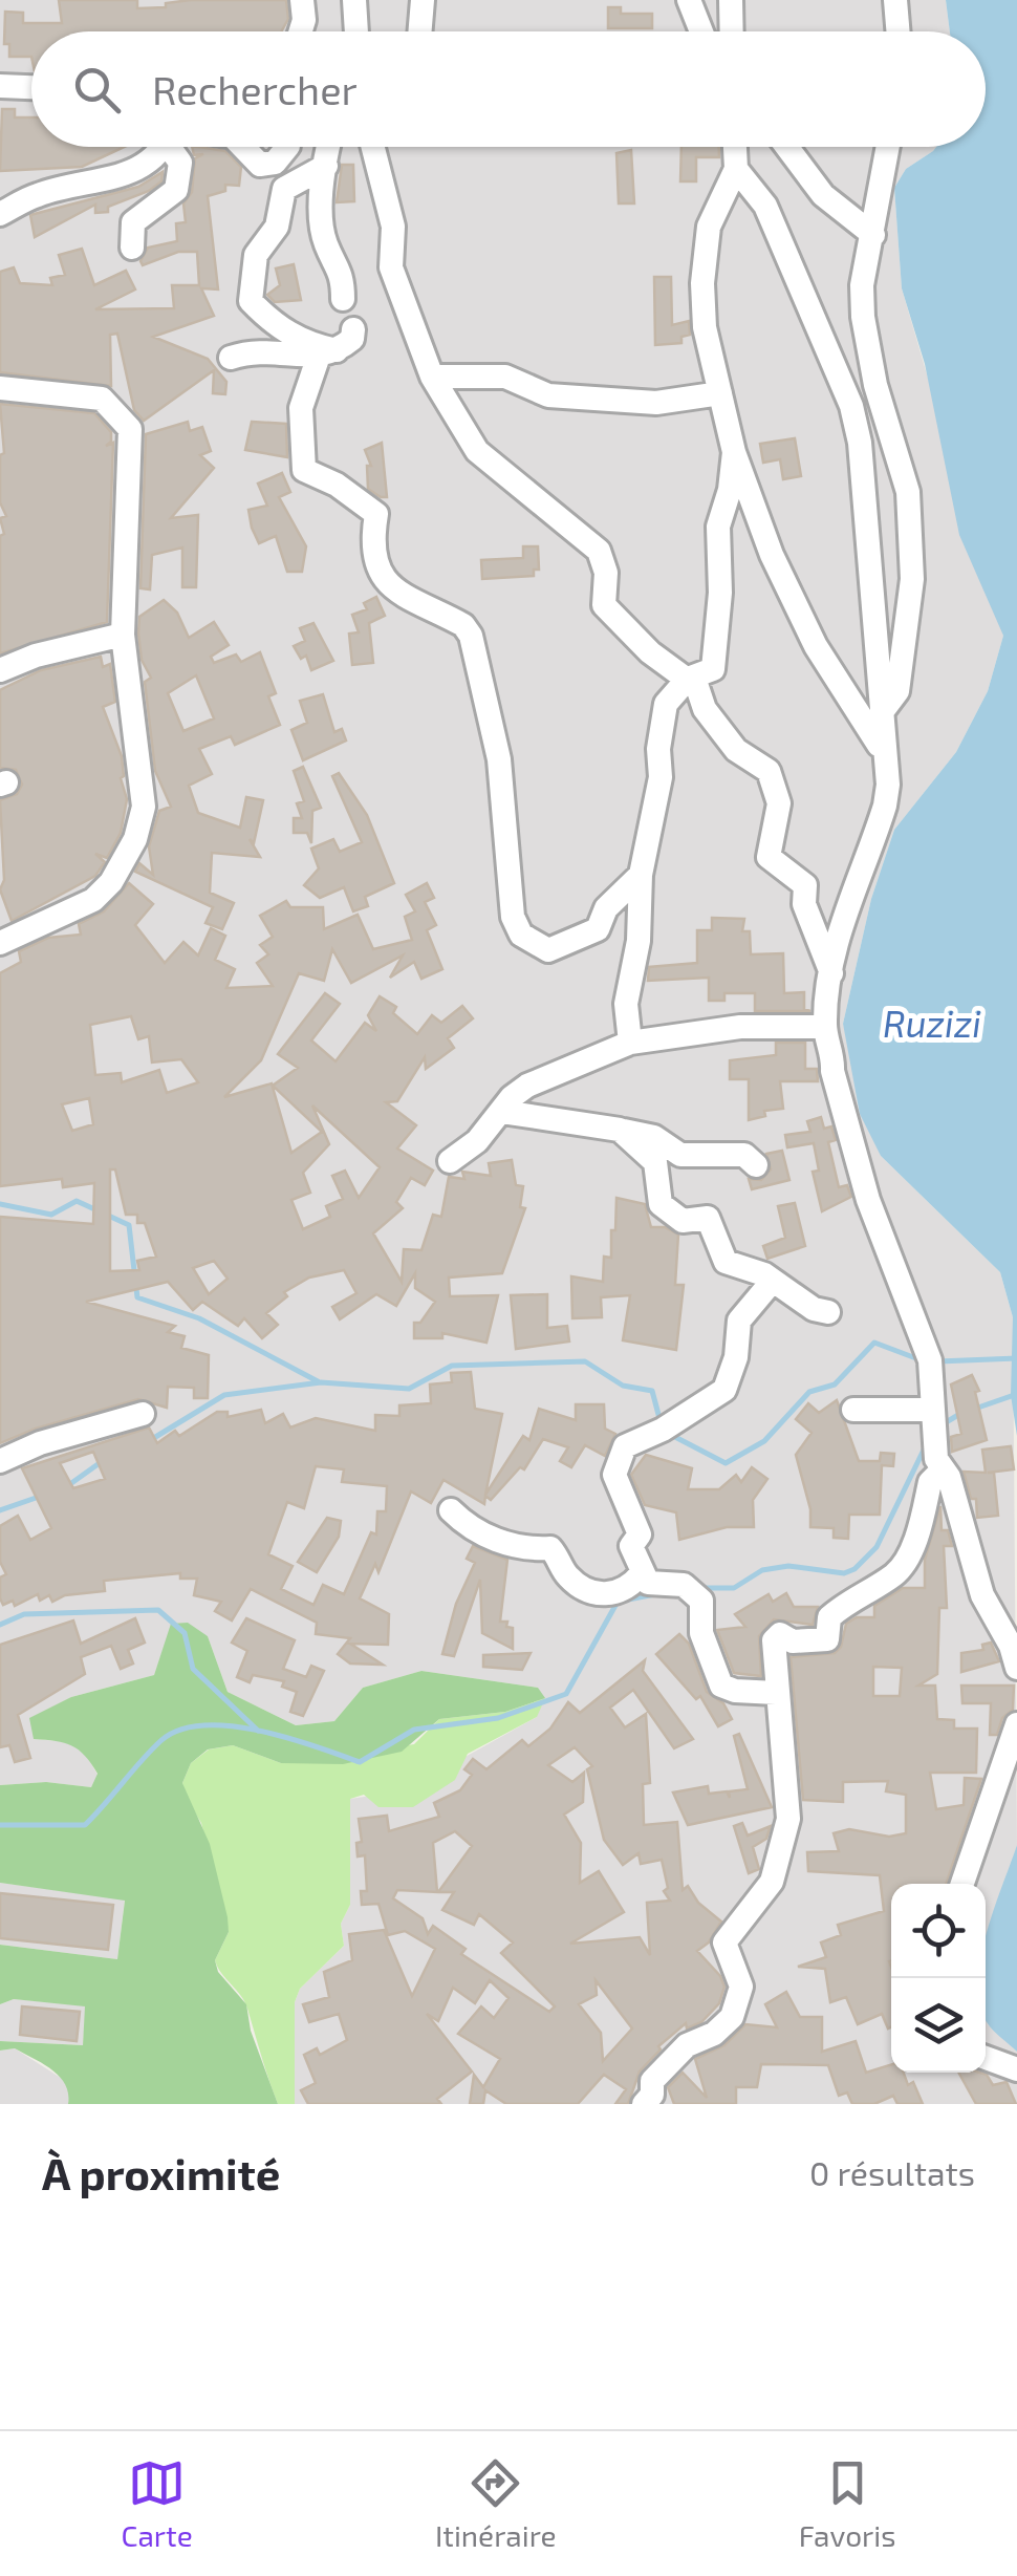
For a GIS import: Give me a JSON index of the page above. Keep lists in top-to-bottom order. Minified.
{"water":["Ruzizi"],"page":{"search":"Rechercher","heading":["À proximité","0 résultats"],"nav":["Carte","Itinéraire","Favoris"]}}
